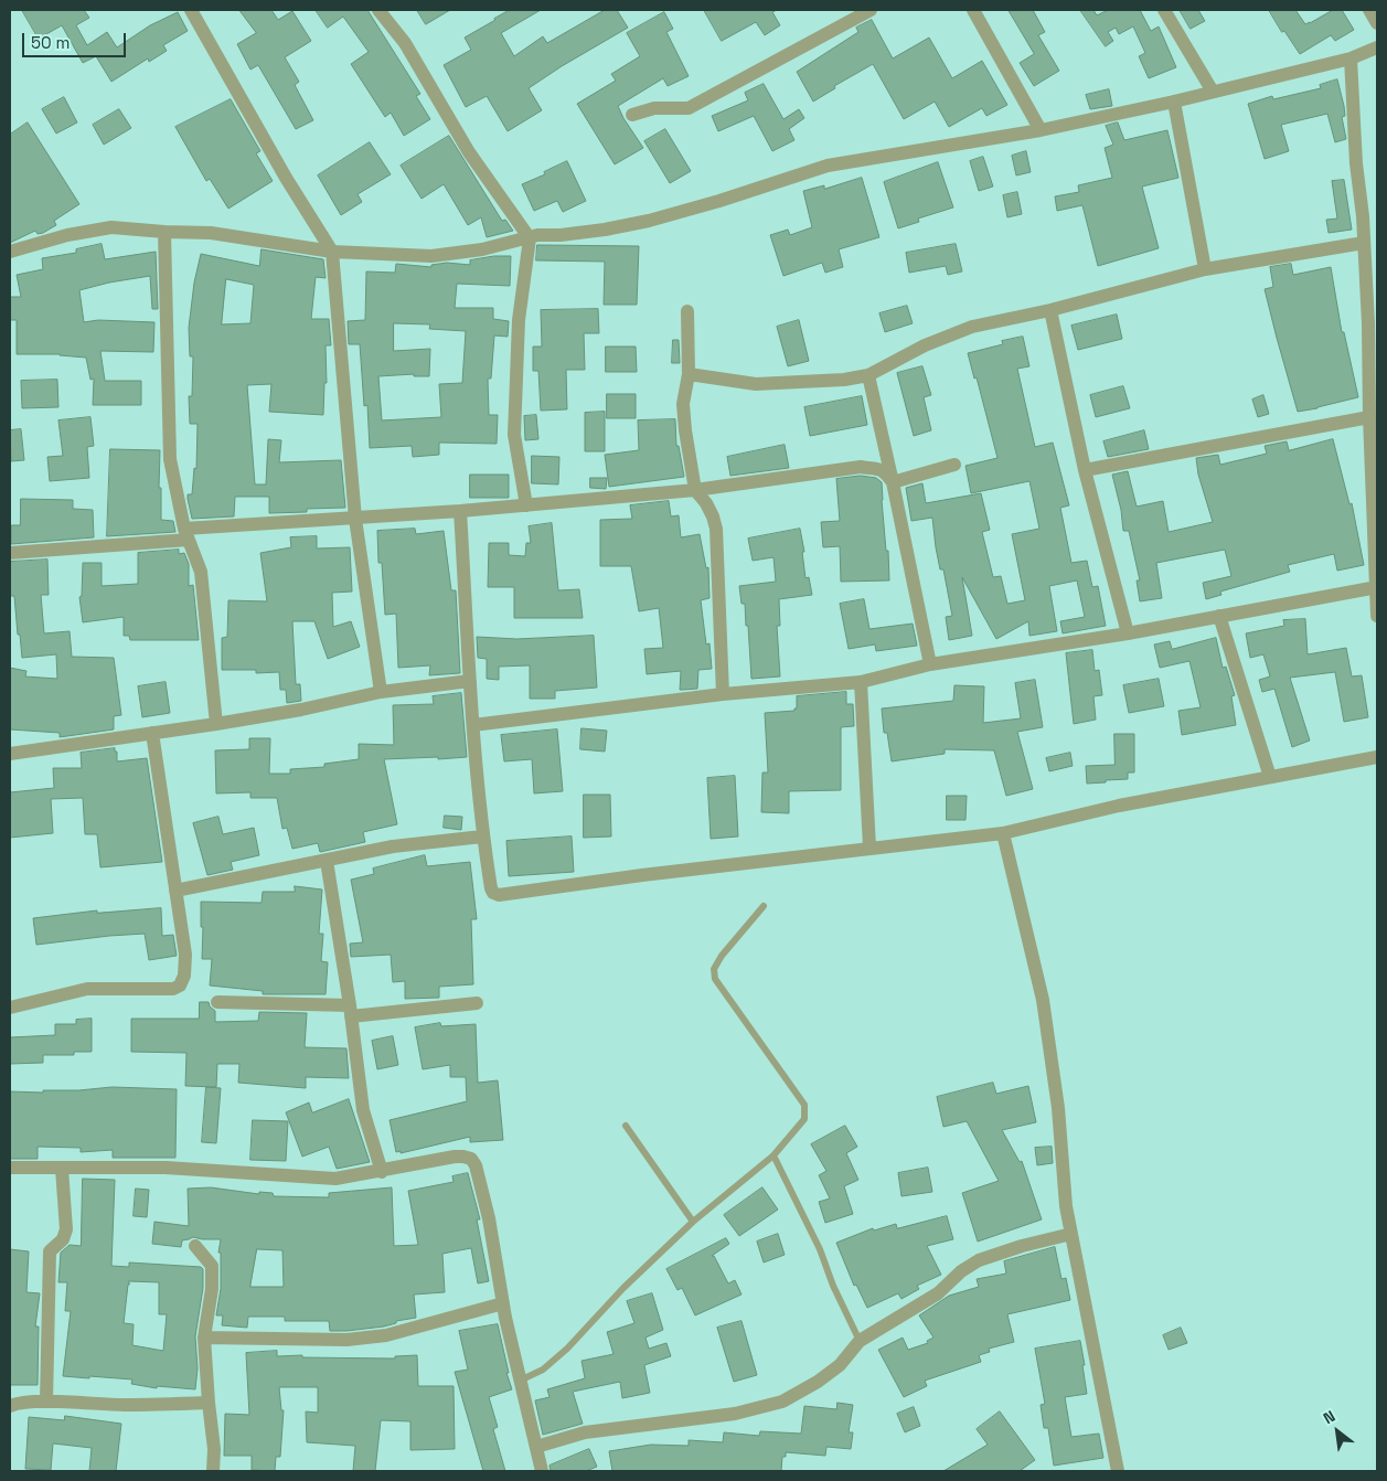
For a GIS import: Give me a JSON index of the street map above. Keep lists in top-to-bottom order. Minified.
{"scale_bar":"50 m","north":"top left"}
